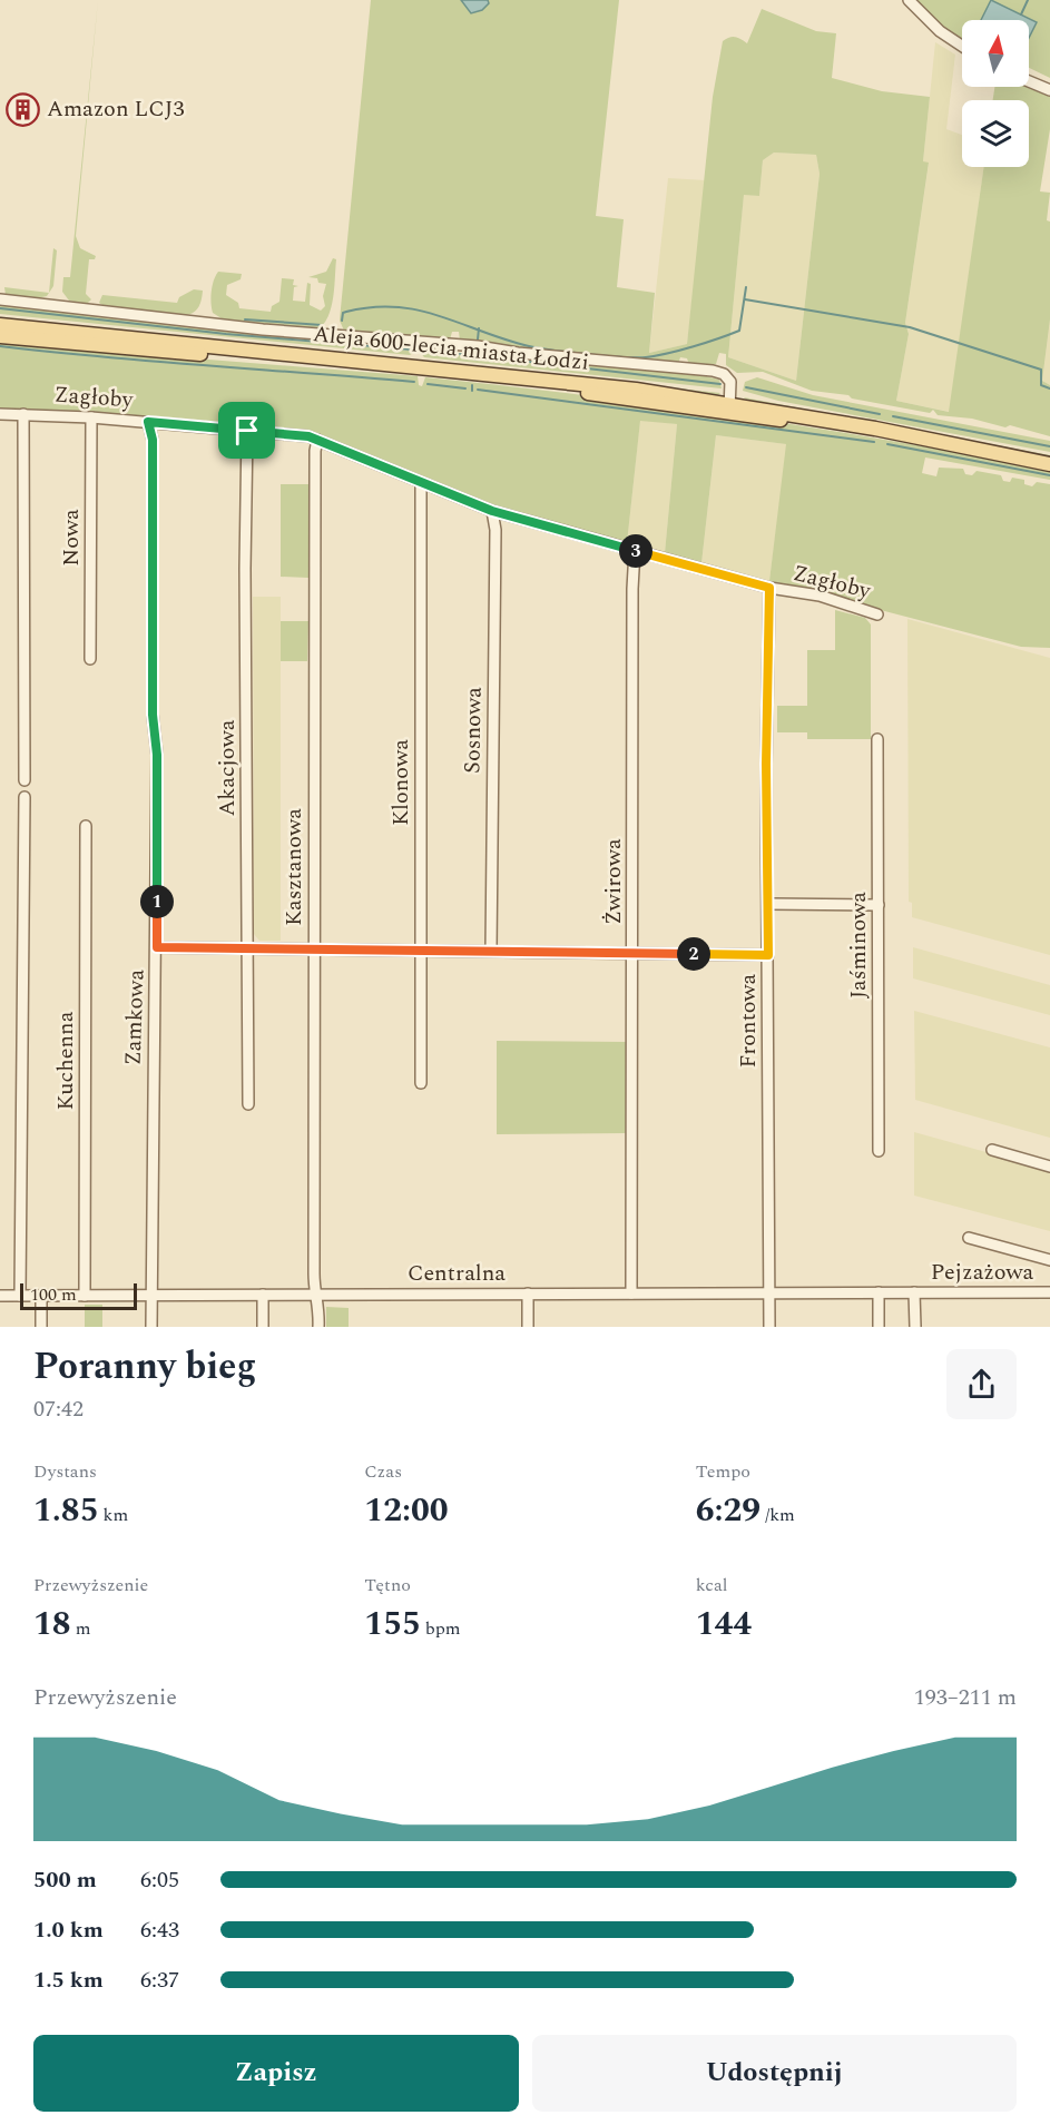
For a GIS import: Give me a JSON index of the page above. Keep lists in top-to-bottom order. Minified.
{"streets":{"main road":["Aleja 600-lecia miasta Łodzi"],"street":["Zagłoby","Nowa","Sosnowa","Akacjowa","Klonowa","Kasztanowa","Żwirowa","Jaśminowa","Zamkowa","Frontowa","Kuchenna","Pejzażowa","Centralna"]},"crossings":[["Zagłoby","Nowa"],["Zagłoby","Sosnowa"],["Zagłoby","Akacjowa"],["Zagłoby","Klonowa"],["Zagłoby","Kasztanowa"],["Zagłoby","Żwirowa"],["Zagłoby","Zamkowa"],["Zagłoby","Frontowa"],["Kasztanowa","Centralna"],["Żwirowa","Centralna"],["Zamkowa","Centralna"],["Frontowa","Centralna"],["Kuchenna","Centralna"],["Pejzażowa","Centralna"]],"places":{"building":["Amazon LCJ3"]},"scale_bar":"100 m","north":"top","page":{"pins":["3","1","2"],"scale":"100 m","heading":["Poranny bieg","07:42"],"stats":[["Dystans","1.85 km"],["Czas","12:00"],["Tempo","6:29 /km"],["Przewyższenie","18 m"],["Tętno","155 bpm"],["kcal","144"]],"chart":["Przewyższenie","193–211 m"],"list":[{"name":"500 m","note":"6:05"},{"name":"1.0 km","note":"6:43"},{"name":"1.5 km","note":"6:37"}],"buttons":["Zapisz","Udostępnij"]}}
